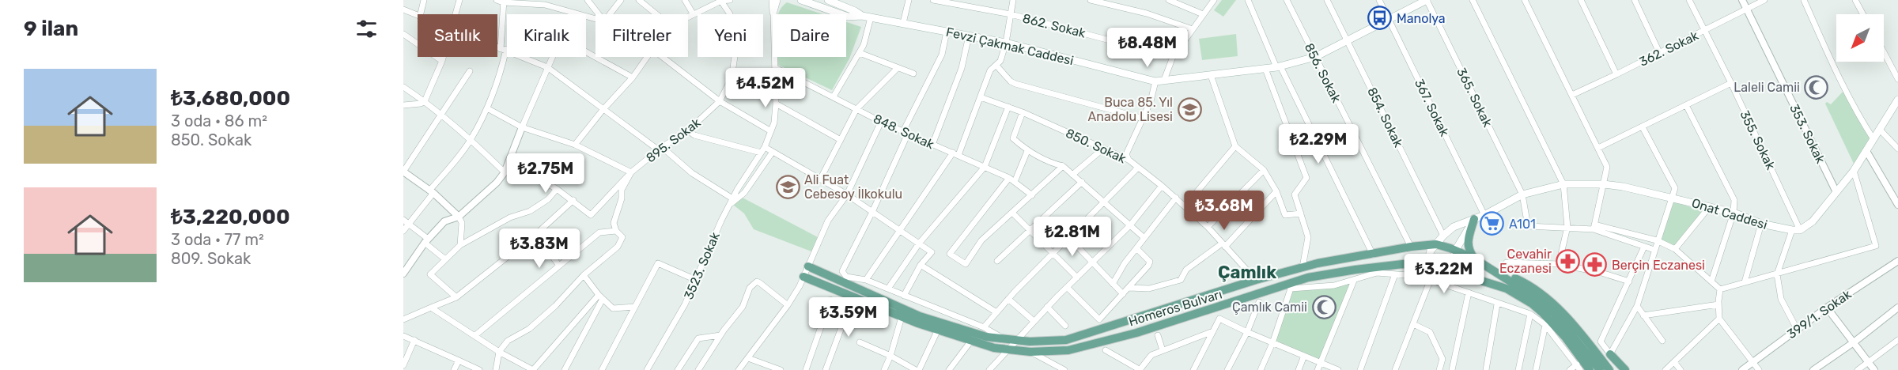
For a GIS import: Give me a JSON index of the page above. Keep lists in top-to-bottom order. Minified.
{"streets":{"main road":["Fevzi Çakmak Caddesi","Onat Caddesi","Homeros Bulvarı"],"street":["862. Sokak","362. Sokak","856. Sokak","365. Sokak","367. Sokak","854. Sokak","848. Sokak","353. Sokak","895. Sokak","355. Sokak","850. Sokak","3523. Sokak","399/1. Sokak"]},"crossings":[["Fevzi Çakmak Caddesi","856. Sokak"],["Fevzi Çakmak Caddesi","365. Sokak"],["Fevzi Çakmak Caddesi","367. Sokak"],["Fevzi Çakmak Caddesi","854. Sokak"],["362. Sokak","353. Sokak"],["362. Sokak","355. Sokak"],["856. Sokak","Homeros Bulvarı"],["365. Sokak","Onat Caddesi"],["367. Sokak","Onat Caddesi"],["854. Sokak","Onat Caddesi"],["848. Sokak","3523. Sokak"],["355. Sokak","Onat Caddesi"],["850. Sokak","Homeros Bulvarı"],["Onat Caddesi","Homeros Bulvarı"]],"districts":["Çamlık"],"places":{"bus stop":["Manolya"],"mosque":["Laleli Camii","Çamlık Camii"],"school or university":["Buca 85. Yıl Anadolu Lisesi","Ali Fuat Cebesoy İlkokulu"],"supermarket":["A101"],"pharmacy":["Cevahir Eczanesi","Berçin Eczanesi"]},"north":"bottom left","page":{"heading":"9 ilan","chip":["Satılık","Kiralık","Filtreler","Yeni","Daire"],"price":["₺8.48M","₺4.52M","₺2.29M","₺2.75M","₺3.68M","₺2.81M","₺3.83M","₺3.22M","₺3.59M"],"list":[{"name":"₺3,680,000","note":"3 oda · 86 m² · 850. Sokak"},{"name":"₺3,220,000","note":"3 oda · 77 m² · 809. Sokak"}]}}
